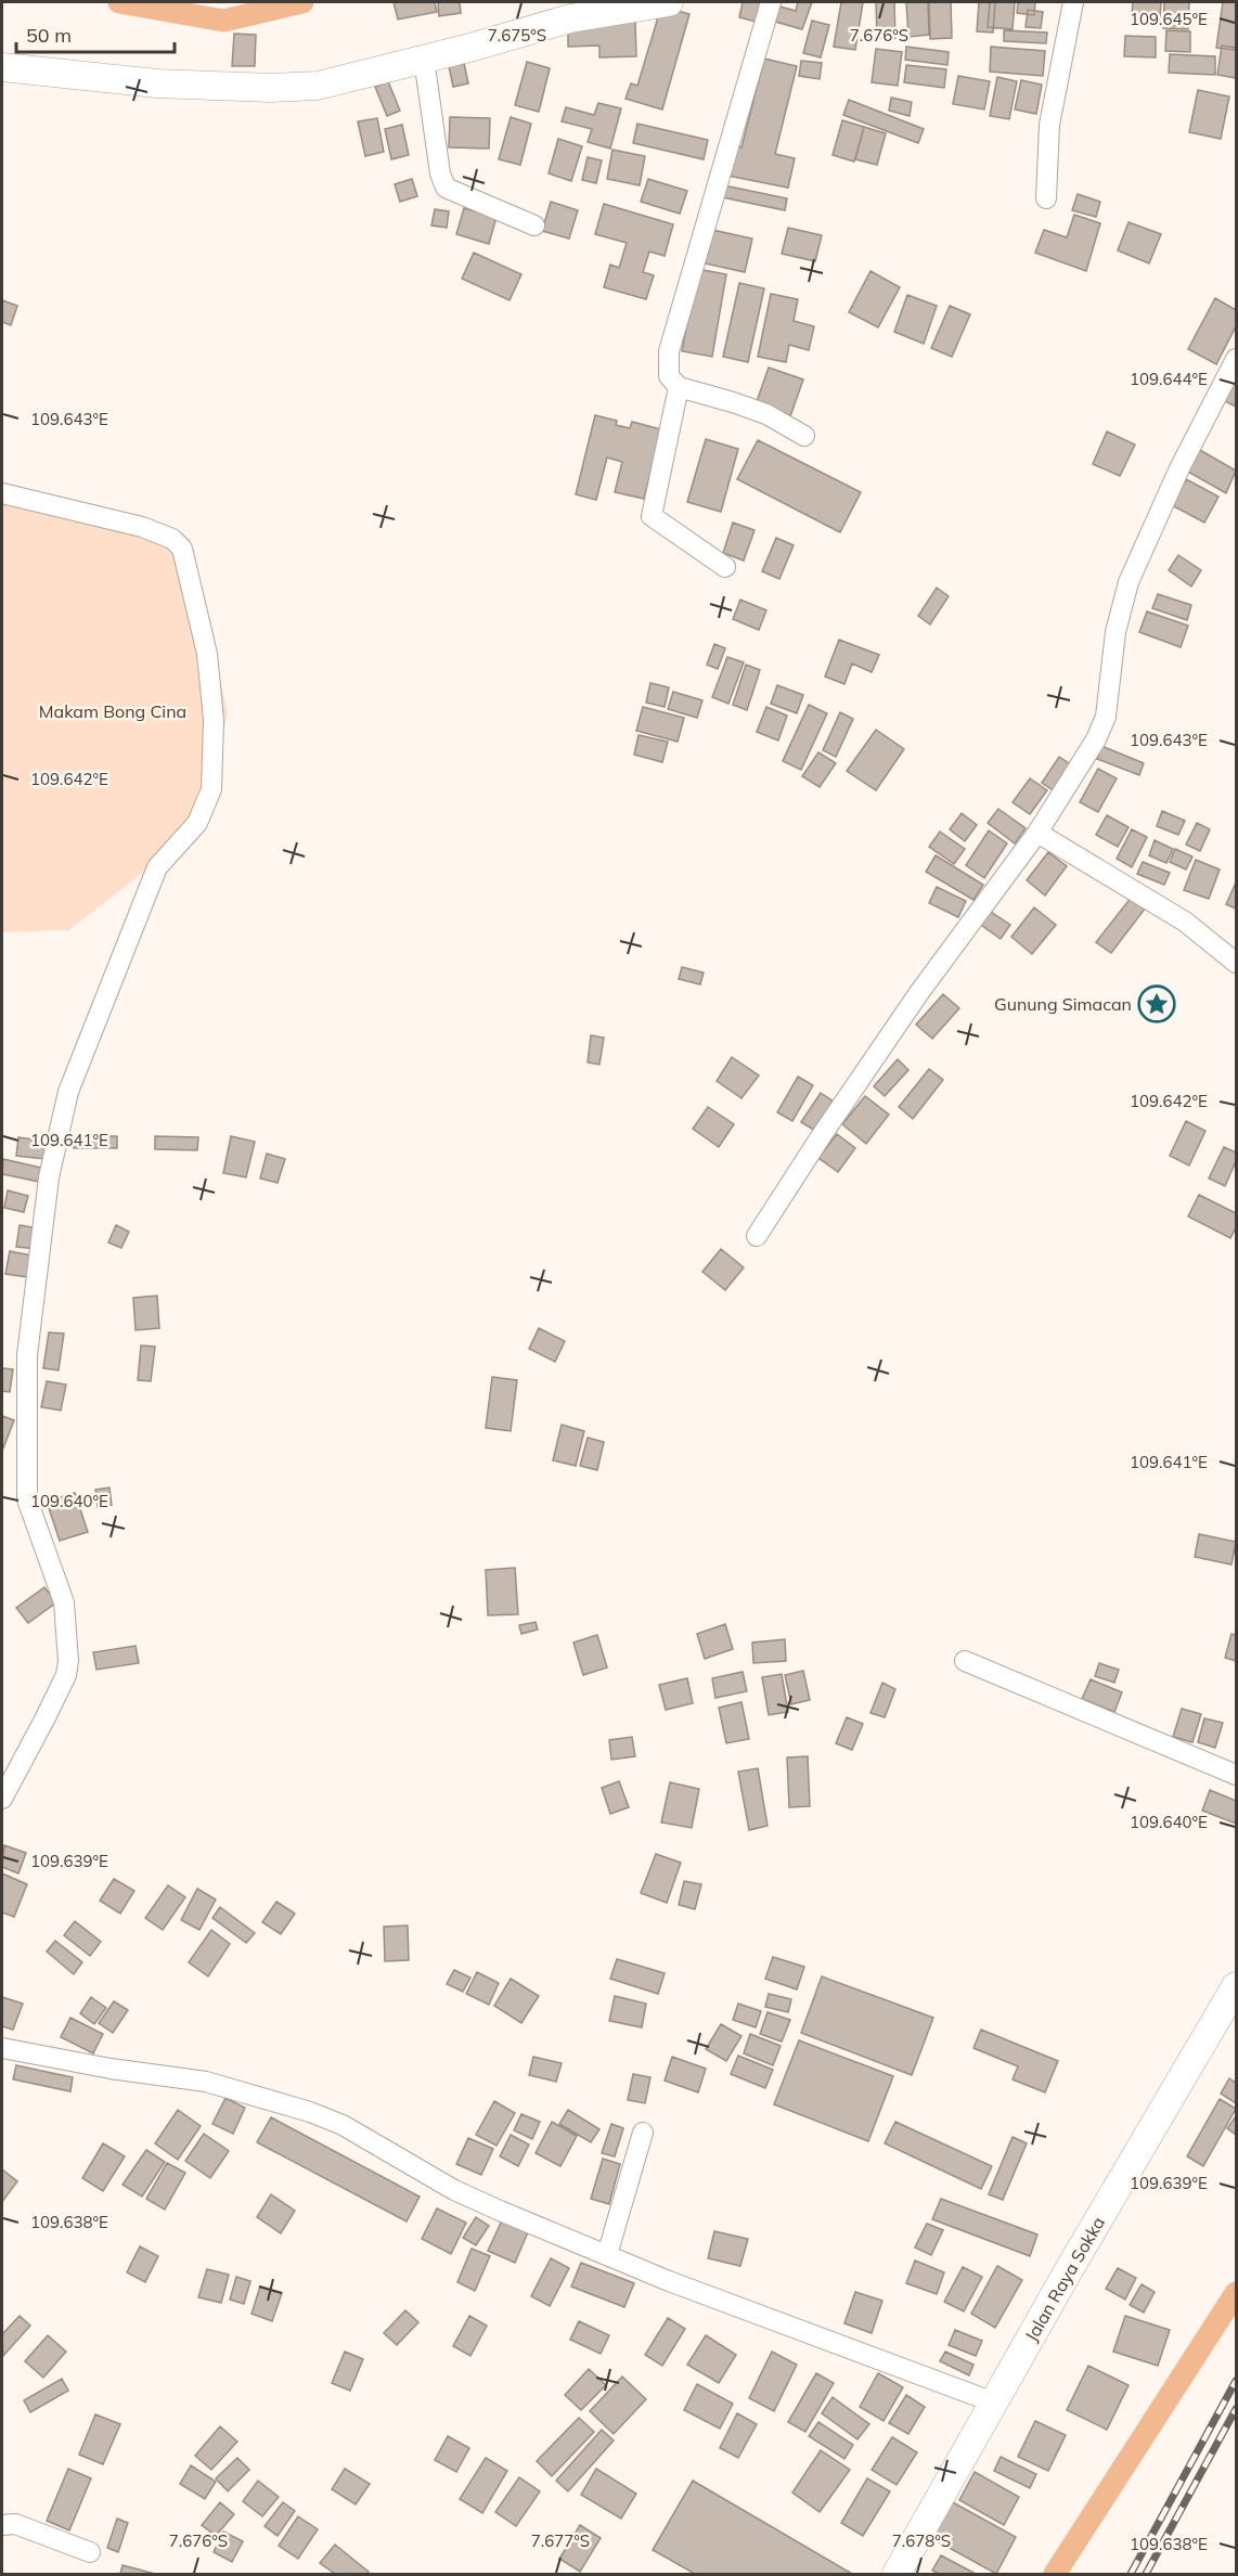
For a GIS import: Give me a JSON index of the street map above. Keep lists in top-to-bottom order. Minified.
{"streets":{"main road":["Jalan Raya Sokka"]},"parks":["Makam Bong Cina"],"places":{"place":["Gunung Simacan"]},"scale_bar":"50 m","coordinates":["109.645°E","7.675°S","7.676°S","109.644°E","109.643°E","109.642°E","109.641°E","109.640°E","109.639°E","109.638°E","7.677°S","7.678°S"]}
